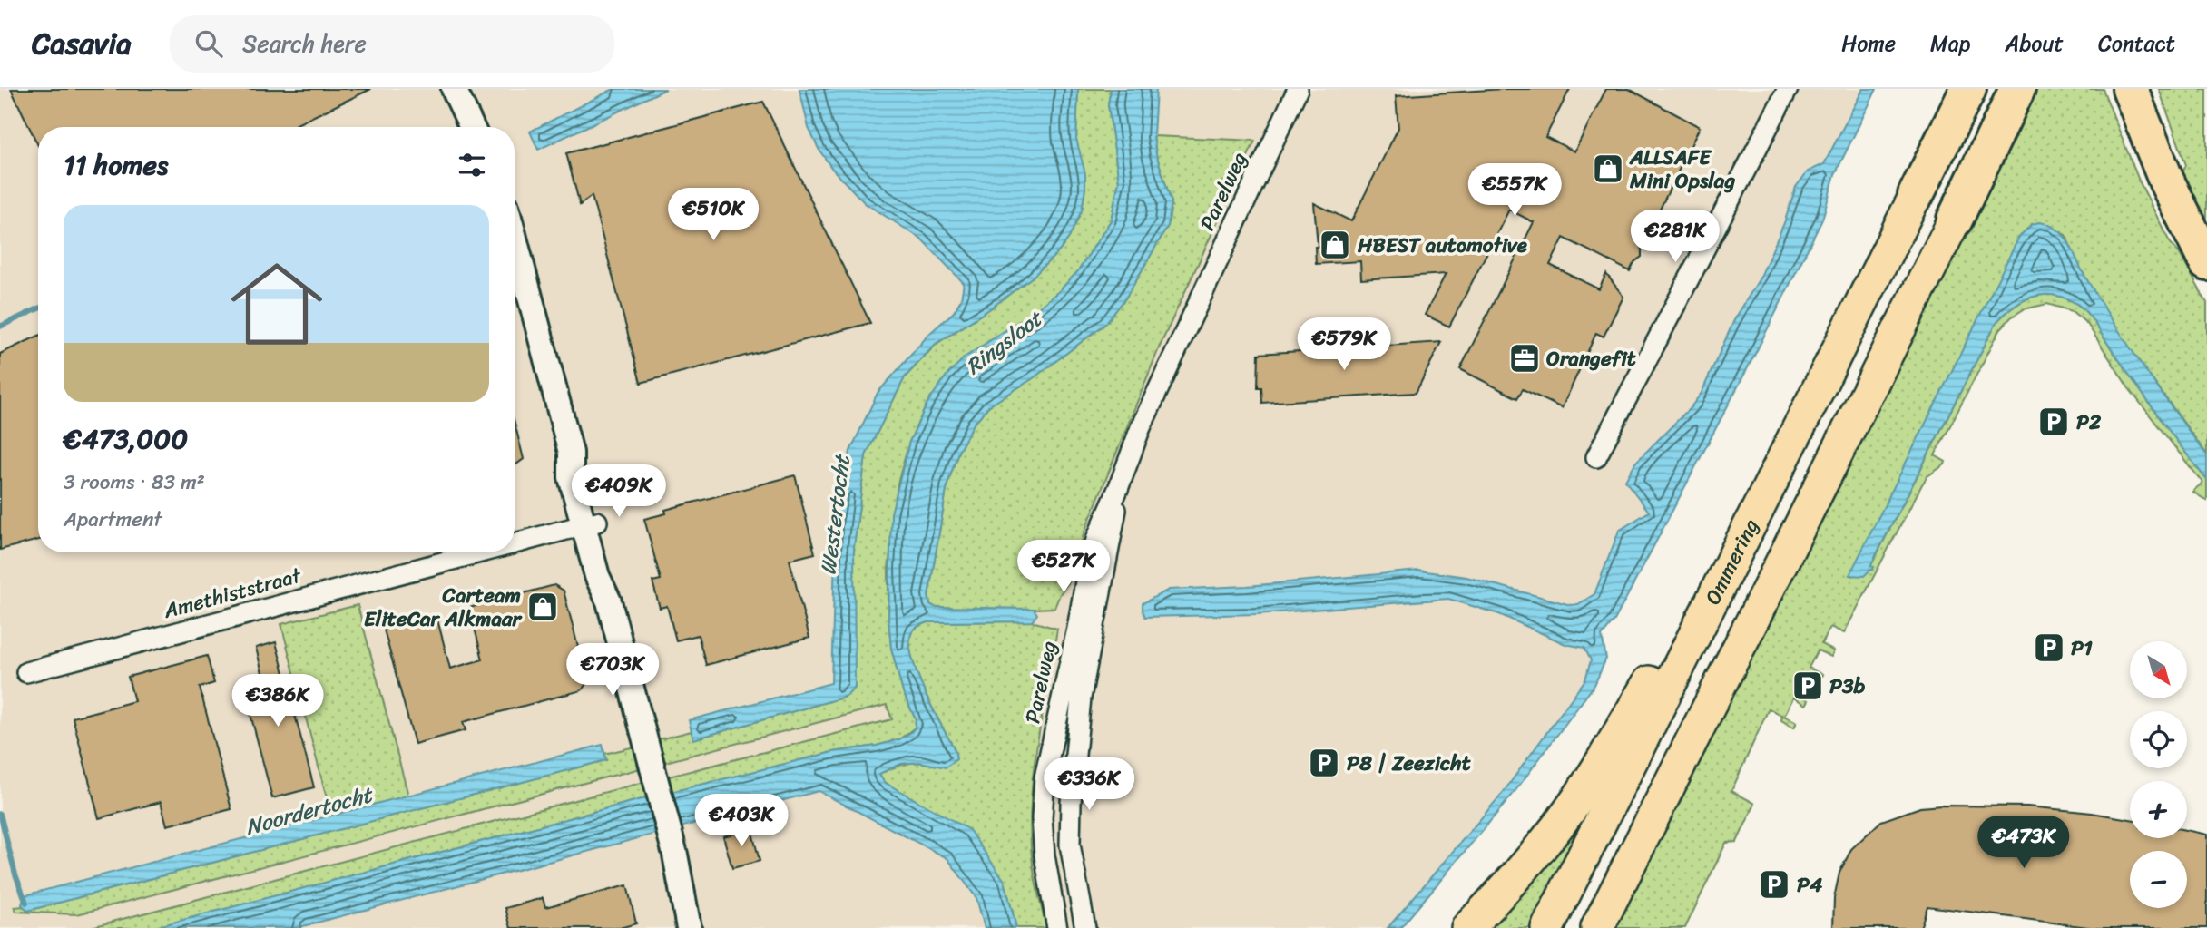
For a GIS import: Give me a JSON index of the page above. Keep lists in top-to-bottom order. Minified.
{"streets":{"highway":["Ommering"],"street":["Parelweg","Amethiststraat"]},"water":["Ringsloot","Westertocht","Noordertocht"],"places":{"shop":["ALLSAFE Mini Opslag","HBEST automotive","Carteam EliteCar Alkmaar"],"office":["Orangefit"],"parking":["P2","P1","P3b","P8 | Zeezicht","P4"]},"north":"bottom right","page":{"header":"Casavia","search":"Search here","nav":["Home","Map","About","Contact"],"heading":"11 homes","price":["€557K","€510K","€281K","€579K","€409K","€527K","€703K","€386K","€336K","€403K","€473K"],"list":[{"name":"€473,000","note":"3 rooms · 83 m² · Apartment"}],"map_buttons":["+","−"]}}
